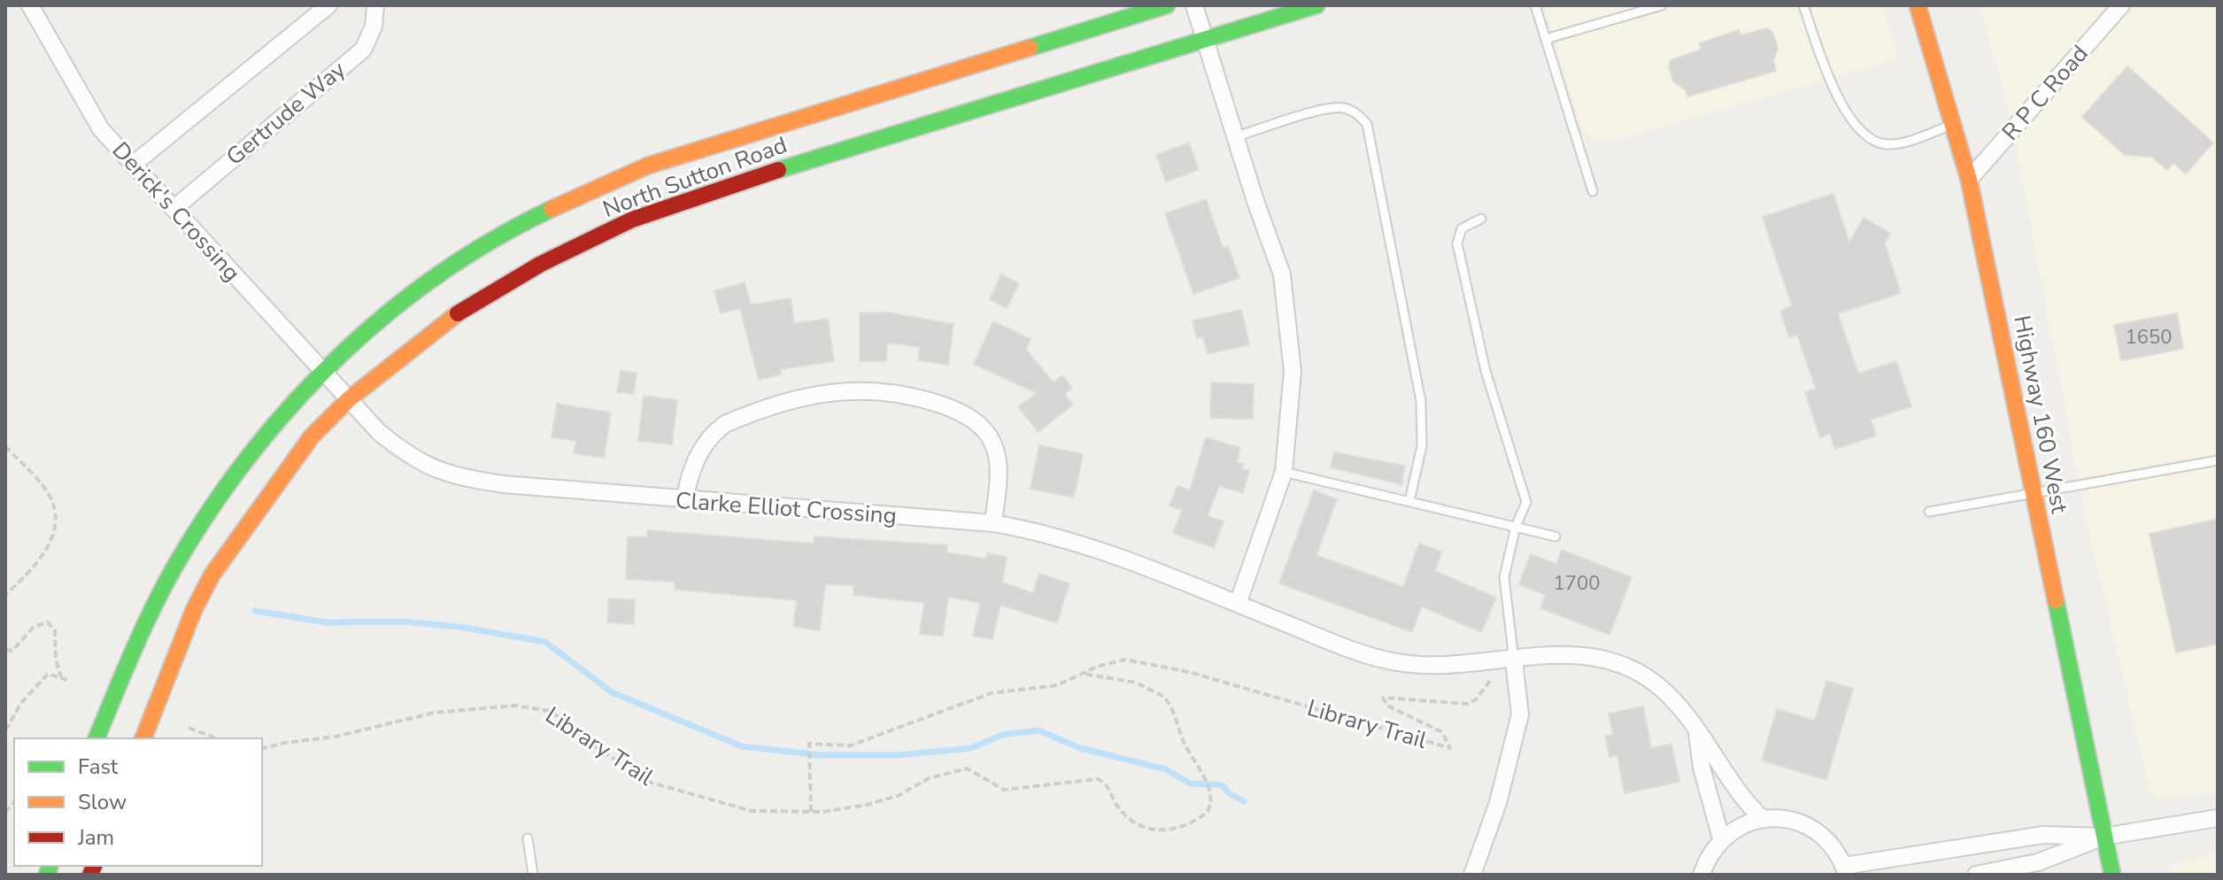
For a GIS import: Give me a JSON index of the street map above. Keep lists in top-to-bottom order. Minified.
{"streets":{"main road":["North Sutton Road","Highway 160 West"],"street":["R P C Road","Gertrude Way","Derick's Crossing","Clarke Elliot Crossing"],"path":["Library Trail"]},"crossings":[["R P C Road","Highway 160 West"],["Gertrude Way","Derick's Crossing"],["North Sutton Road","Derick's Crossing"],["North Sutton Road","Clarke Elliot Crossing"],["Derick's Crossing","Clarke Elliot Crossing"]],"house_numbers":["1650","1700"],"legend":["Fast","Slow","Jam"]}
